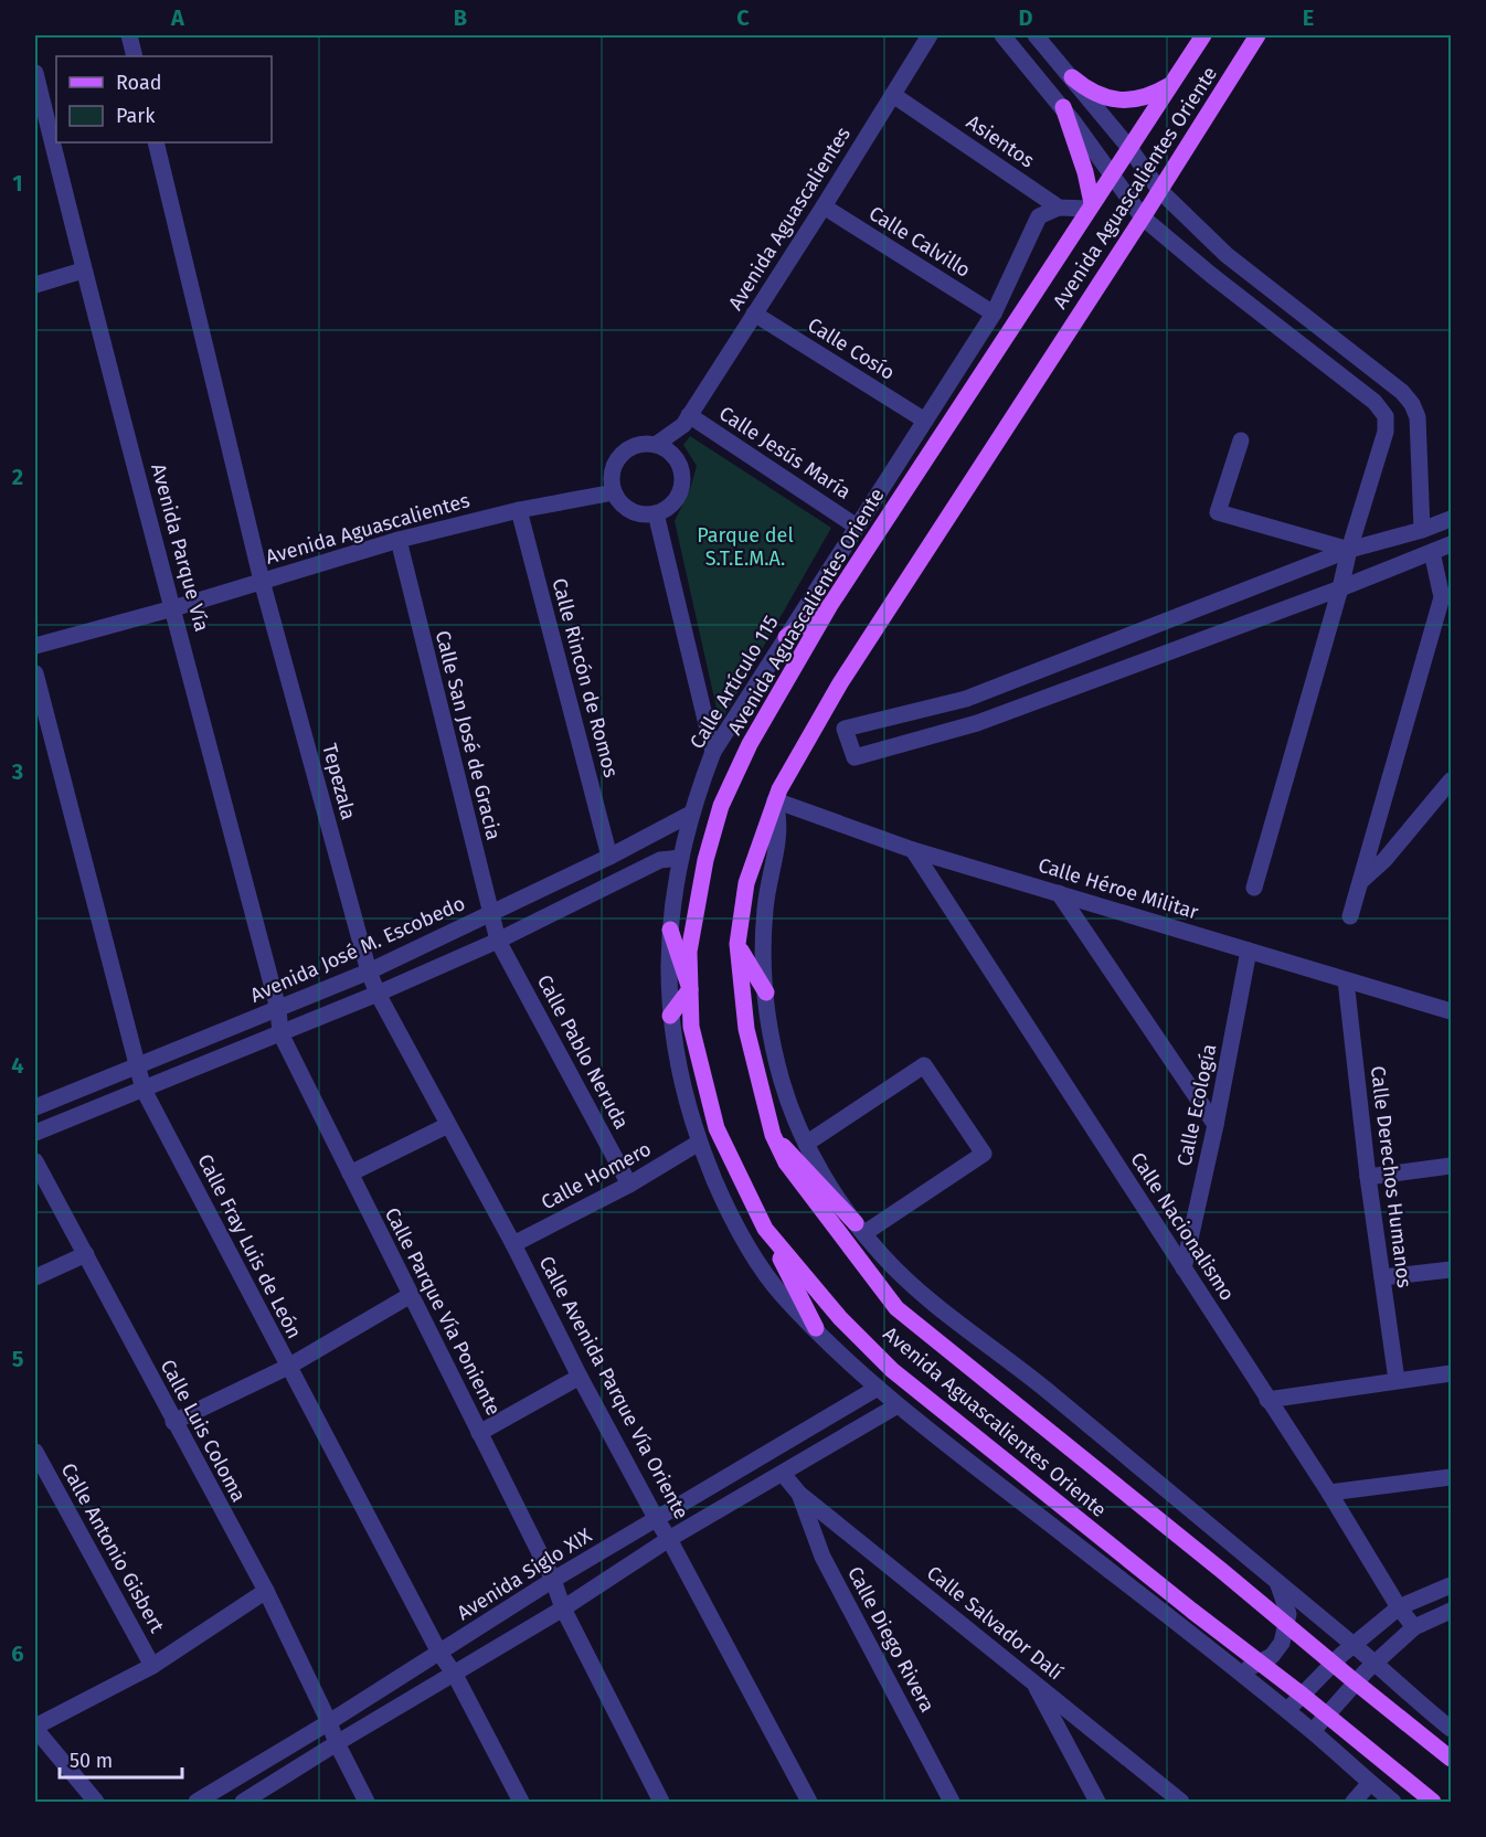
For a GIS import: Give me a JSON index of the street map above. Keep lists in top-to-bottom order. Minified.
{"streets":{"main road":["Avenida Aguascalientes Oriente"],"street":["Asientos","Avenida Aguascalientes","Calle Calvillo","Calle Cosío","Calle Jesús María","Avenida Parque Vía","Calle Rincón de Romos","Calle Artículo 115","Calle San José de Gracia","Tepezala","Calle Héroe Militar","Avenida José M. Escobedo","Calle Pablo Neruda","Calle Ecología","Calle Homero","Calle Derechos Humanos","Calle Nacionalismo","Calle Fray Luis de León","Calle Parque Vía Poniente","Calle Avenida Parque Vía Oriente","Calle Luis Coloma","Calle Antonio Gisbert","Avenida Siglo XIX","Calle Salvador Dalí","Calle Diego Rivera"]},"crossings":[["Asientos","Avenida Aguascalientes"],["Asientos","Calle Artículo 115"],["Avenida Aguascalientes Oriente","Calle Artículo 115"],["Avenida Aguascalientes Oriente","Calle Héroe Militar"],["Avenida Aguascalientes Oriente","Avenida Siglo XIX"],["Avenida Aguascalientes","Calle Calvillo"],["Avenida Aguascalientes","Calle Cosío"],["Avenida Aguascalientes","Calle Jesús María"],["Avenida Aguascalientes","Avenida Parque Vía"],["Avenida Aguascalientes","Calle Rincón de Romos"],["Avenida Aguascalientes","Calle San José de Gracia"],["Avenida Aguascalientes","Tepezala"],["Calle Calvillo","Calle Artículo 115"],["Calle Cosío","Calle Artículo 115"],["Calle Jesús María","Calle Artículo 115"],["Avenida Parque Vía","Avenida José M. Escobedo"],["Avenida Parque Vía","Calle Parque Vía Poniente"],["Calle Rincón de Romos","Avenida José M. Escobedo"],["Calle Artículo 115","Avenida José M. Escobedo"],["Calle Artículo 115","Calle Homero"],["Calle Artículo 115","Avenida Siglo XIX"],["Calle San José de Gracia","Avenida José M. Escobedo"],["Calle San José de Gracia","Calle Pablo Neruda"],["Tepezala","Avenida José M. Escobedo"],["Tepezala","Calle Avenida Parque Vía Oriente"],["Calle Héroe Militar","Calle Ecología"],["Calle Héroe Militar","Calle Derechos Humanos"],["Calle Héroe Militar","Calle Nacionalismo"],["Avenida José M. Escobedo","Calle Fray Luis de León"],["Calle Pablo Neruda","Calle Homero"],["Calle Ecología","Calle Nacionalismo"],["Calle Homero","Calle Avenida Parque Vía Oriente"],["Calle Fray Luis de León","Avenida Siglo XIX"],["Calle Parque Vía Poniente","Avenida Siglo XIX"],["Calle Avenida Parque Vía Oriente","Avenida Siglo XIX"],["Calle Luis Coloma","Avenida Siglo XIX"],["Calle Salvador Dalí","Calle Diego Rivera"]],"parks":["Parque del S.T.E.M.A."],"legend":["Road","Park"],"scale_bar":"50 m","grid":{"columns":["A","B","C","D","E"],"rows":["1","2","3","4","5","6"]}}
